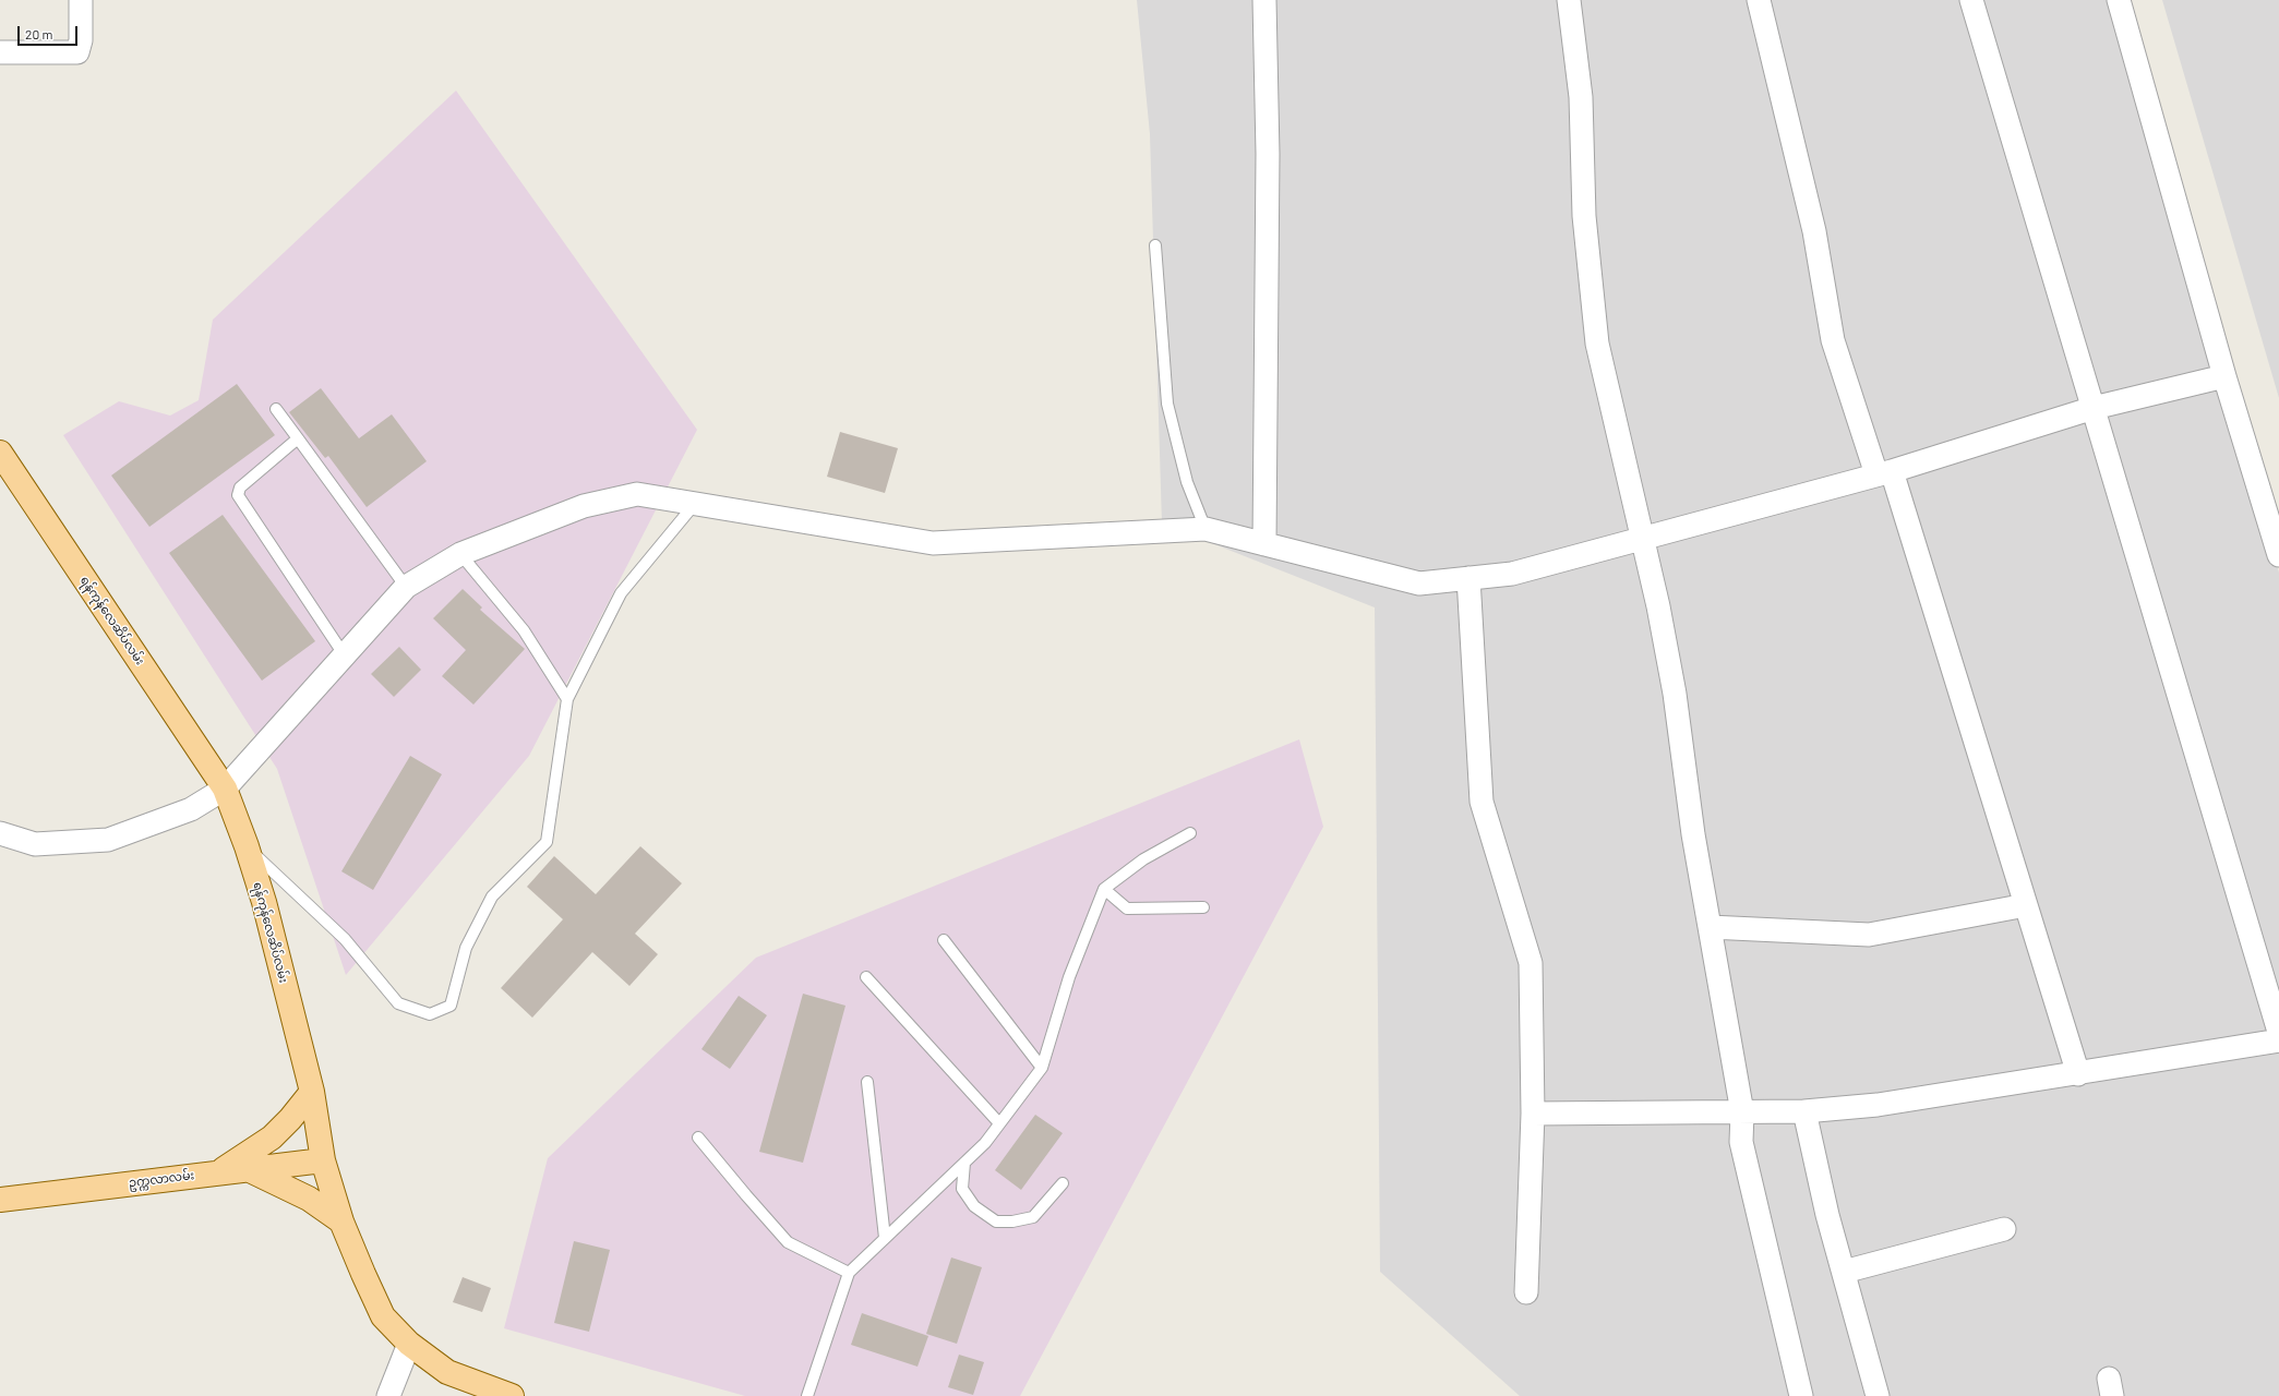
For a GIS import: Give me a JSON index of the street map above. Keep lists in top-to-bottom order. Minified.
{"streets":{"main road":["ရန်ကုန်လေဆိပ်လမ်း","ဥက္ကလာလမ်း"]},"crossings":[["ရန်ကုန်လေဆိပ်လမ်း","ဥက္ကလာလမ်း"]],"scale_bar":"20 m"}
